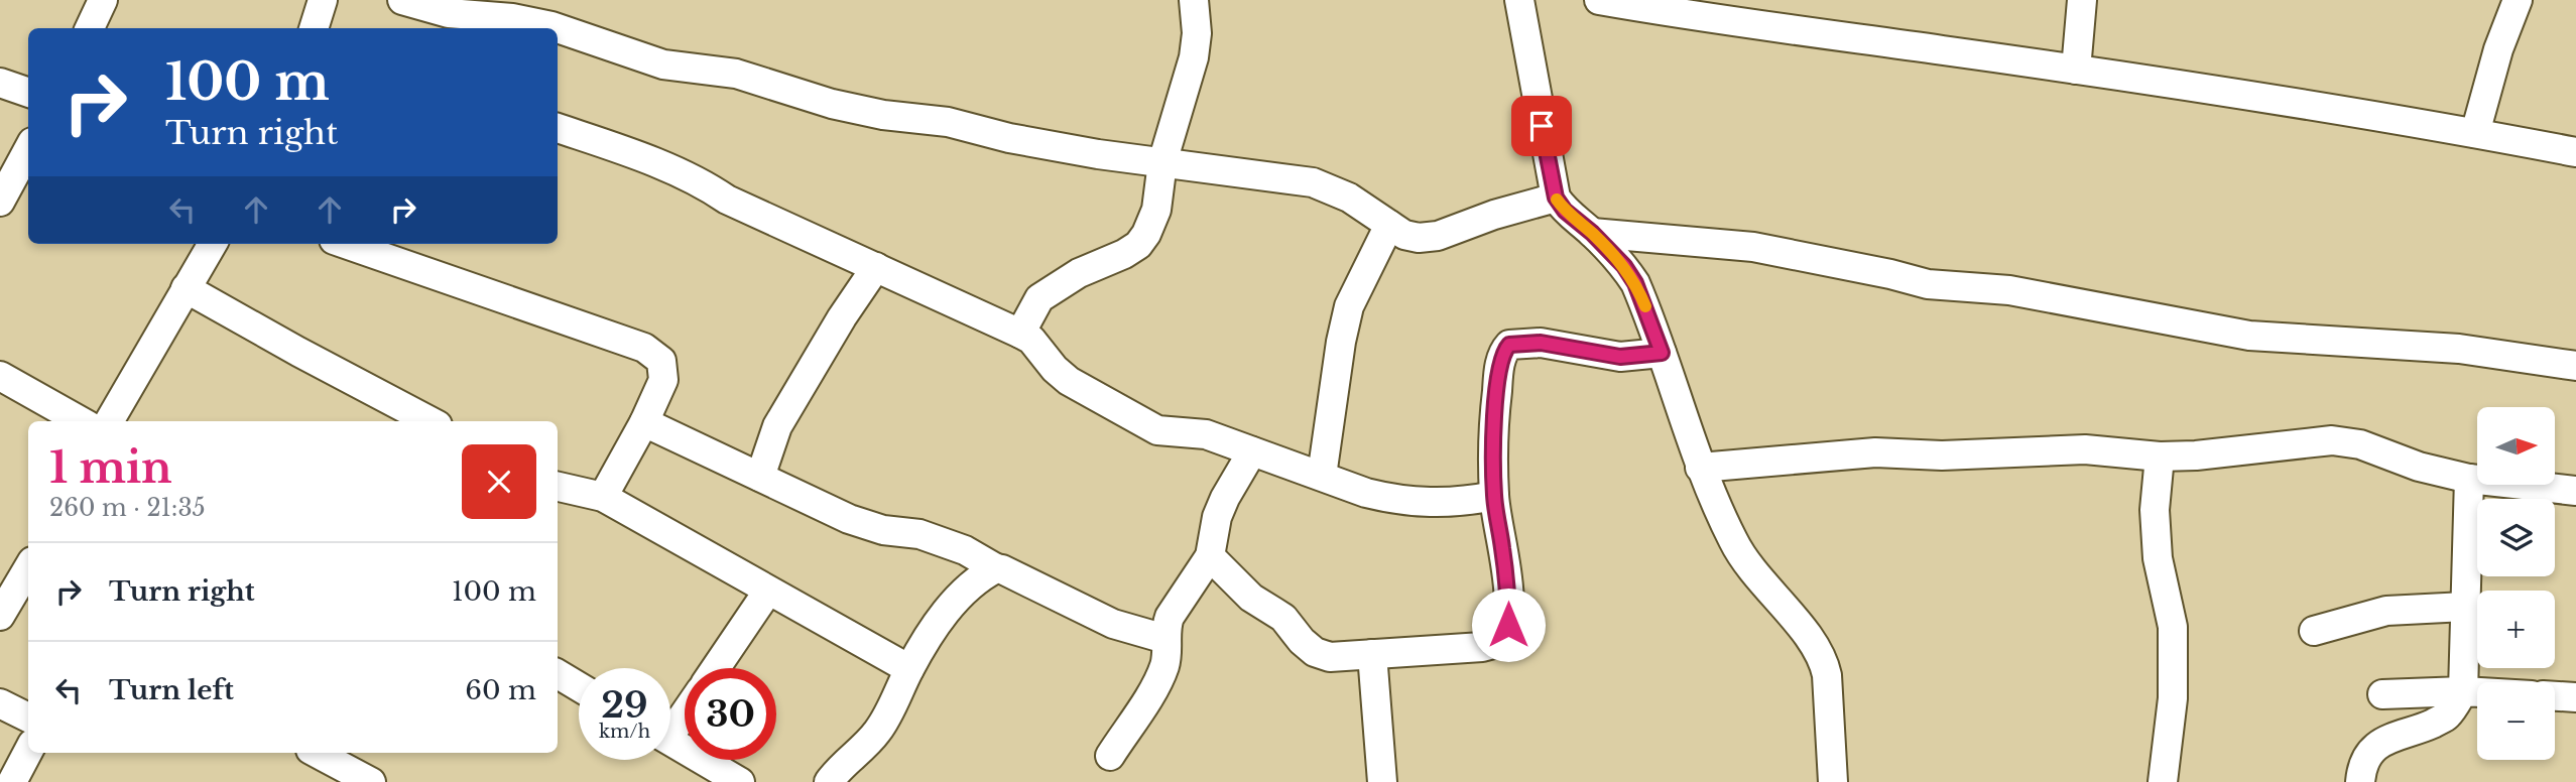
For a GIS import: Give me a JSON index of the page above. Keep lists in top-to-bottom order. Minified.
{"north":"right","page":{"turn":["100 m","Turn right"],"map_buttons":["+","−"],"heading":["1 min","260 m · 21:35"],"list":[{"name":"Turn right","value":"100 m"},{"name":"Turn left","value":"60 m"}],"speed":"29 km/h","limit":"30"}}
